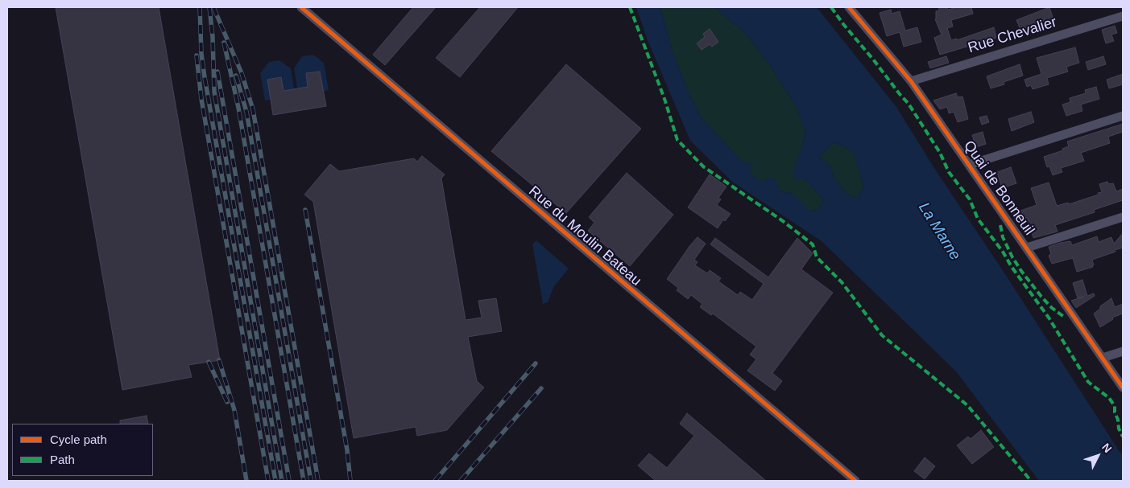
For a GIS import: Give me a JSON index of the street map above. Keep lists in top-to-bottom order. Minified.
{"streets":{"street":["Rue Chevalier","Quai de Bonneuil","Rue du Moulin Bateau"]},"crossings":[["Rue Chevalier","Quai de Bonneuil"]],"water":["La Marne"],"legend":["Cycle path","Path"],"north":"top right"}
